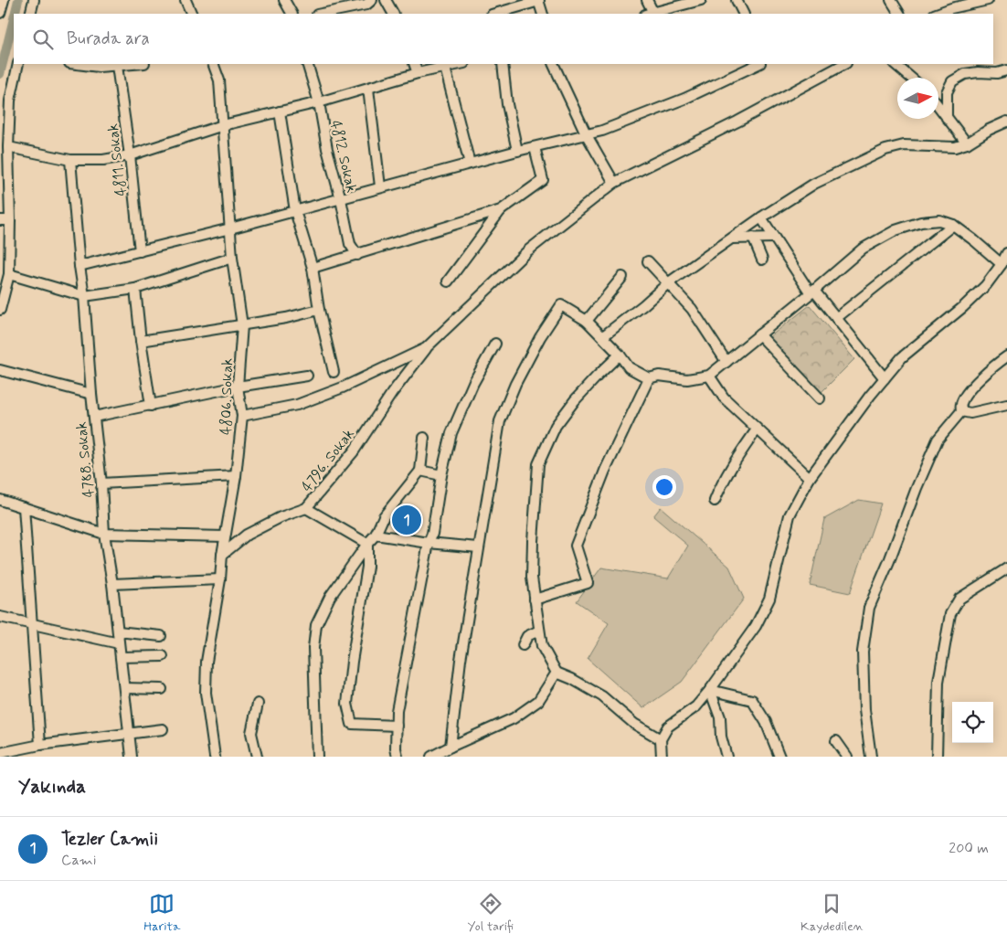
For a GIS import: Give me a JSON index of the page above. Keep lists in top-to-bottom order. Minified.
{"streets":{"street":["4812. Sokak","4811. Sokak","4806. Sokak","4788. Sokak","4796. Sokak"]},"crossings":[["4806. Sokak","4796. Sokak"]],"north":"right","page":{"search":"Burada ara","pins":"1","heading":"Yakında","list":[{"mark":"1","name":"Tezler Camii","note":"Cami","value":"200 m"}],"nav":["Harita","Yol tarifi","Kaydedilen"]}}
